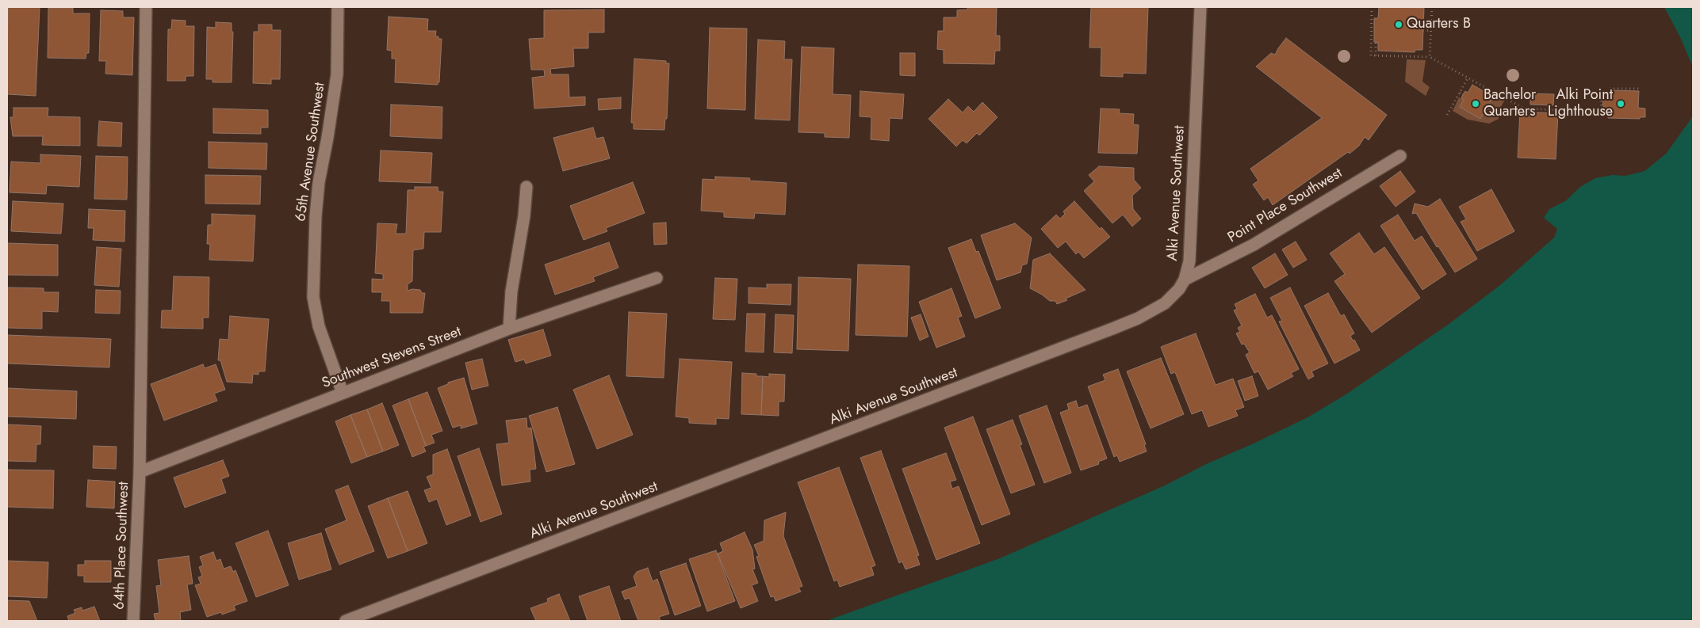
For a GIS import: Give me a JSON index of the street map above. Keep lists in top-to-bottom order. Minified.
{"streets":{"street":["65th Avenue Southwest","Alki Avenue Southwest","Point Place Southwest","Southwest Stevens Street","64th Place Southwest"]},"crossings":[["65th Avenue Southwest","Southwest Stevens Street"],["Alki Avenue Southwest","Point Place Southwest"],["Southwest Stevens Street","64th Place Southwest"]],"places":["Quarters B","Bachelor Quarters","Alki Point Lighthouse"]}
